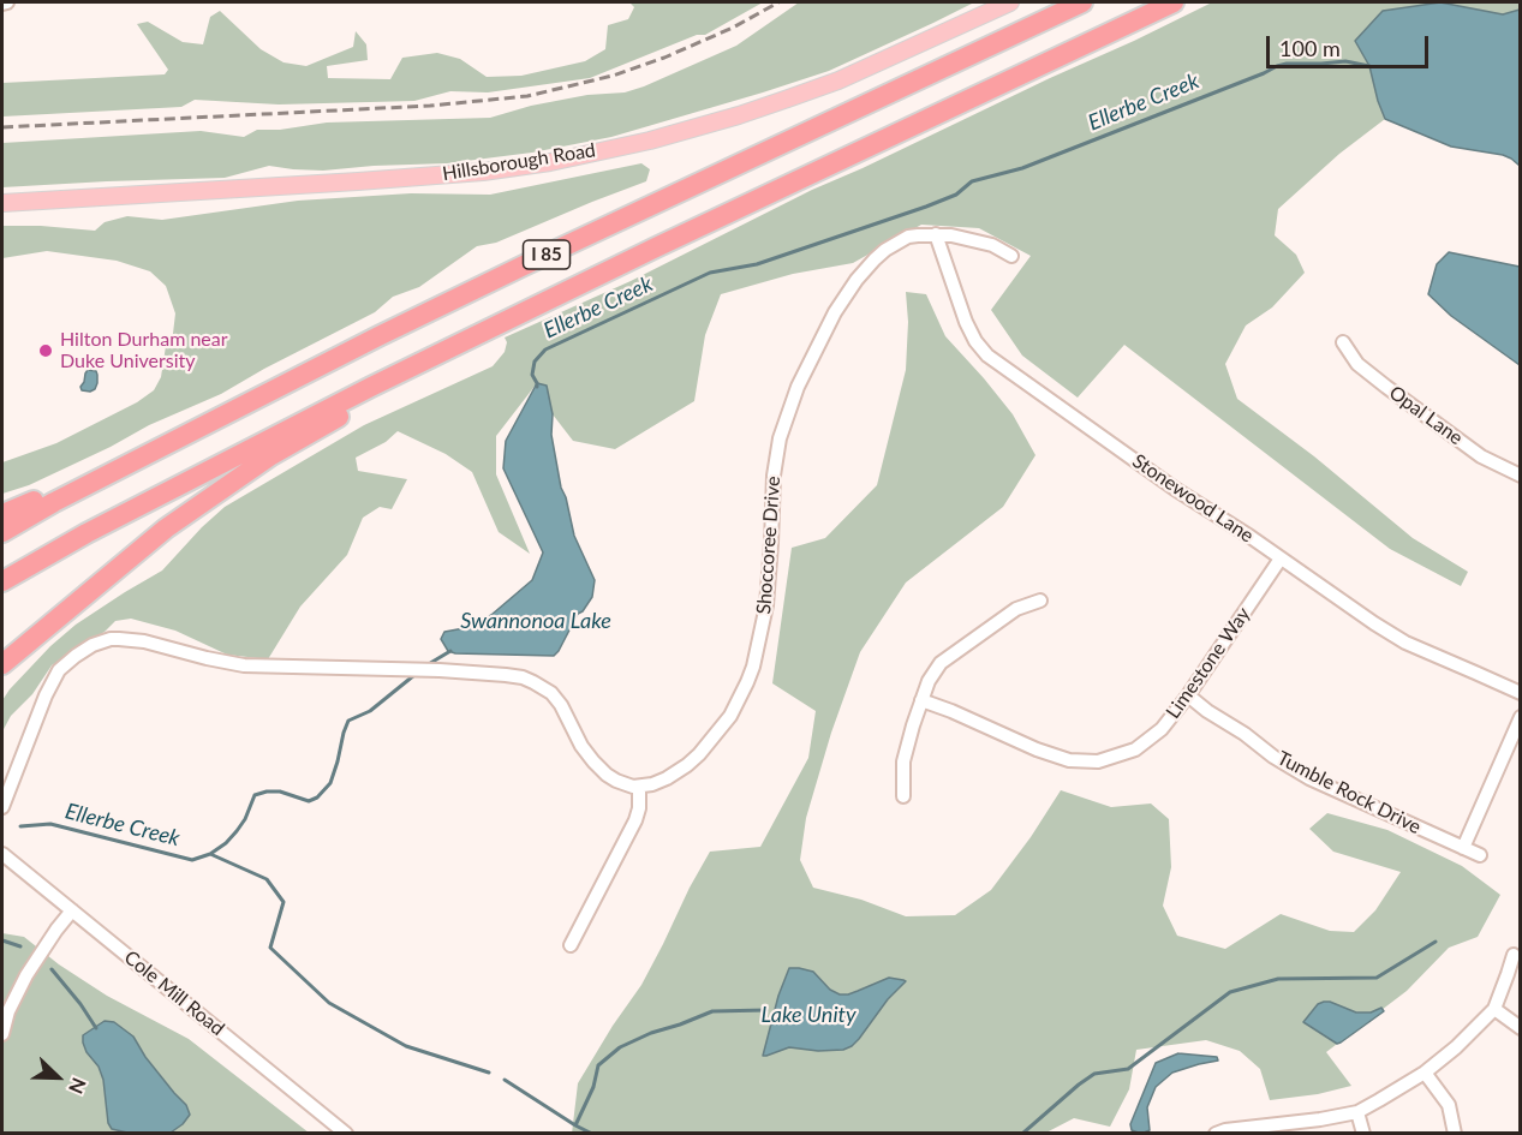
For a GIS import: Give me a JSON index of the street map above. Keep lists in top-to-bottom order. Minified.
{"streets":{"highway":["I 85"],"main road":["Hillsborough Road"],"street":["Opal Lane","Stonewood Lane","Shoccoree Drive","Limestone Way","Tumble Rock Drive","Cole Mill Road"]},"crossings":[["Stonewood Lane","Shoccoree Drive"],["Stonewood Lane","Limestone Way"],["Limestone Way","Tumble Rock Drive"]],"water":["Ellerbe Creek","Swannonoa Lake","Lake Unity"],"places":["Hilton Durham near Duke University"],"scale_bar":"100 m","north":"bottom right"}
